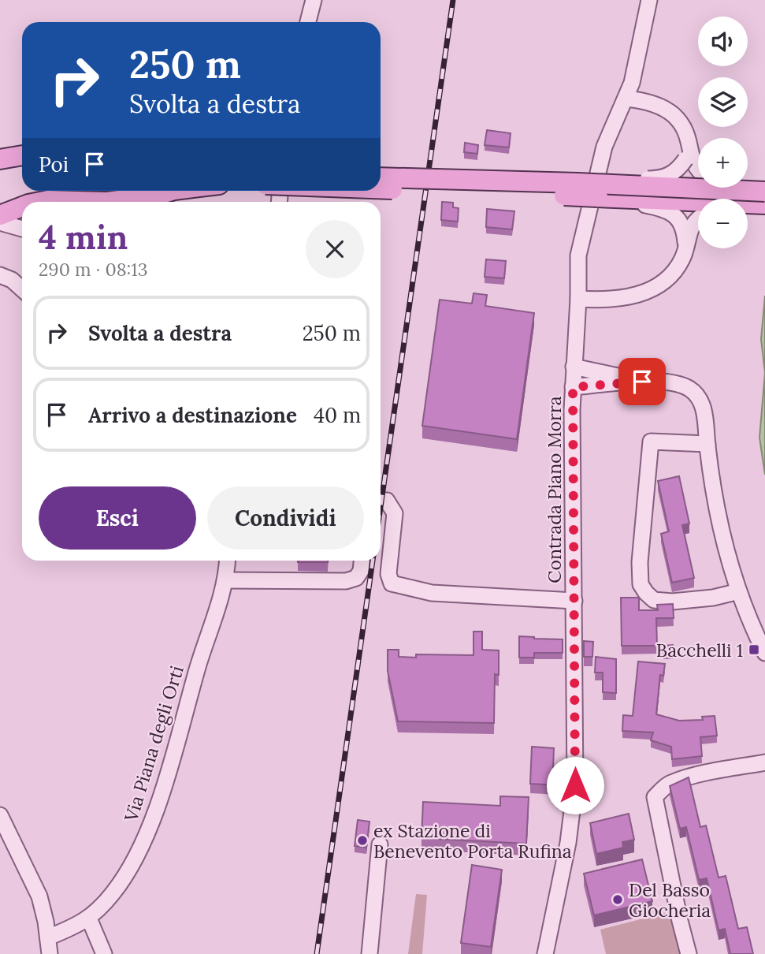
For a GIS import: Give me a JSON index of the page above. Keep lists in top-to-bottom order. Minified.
{"streets":{"street":["Contrada Piano Morra","Via Piana degli Orti"]},"places":{"transit":["Bacchelli 1"],"other":["ex Stazione di Benevento Porta Rufina","Del Basso Giocheria"]},"page":{"map_buttons":["+","−"],"turn":["250 m","Svolta a destra"],"then":"Poi","heading":["4 min","290 m · 08:13"],"list":[{"name":"Svolta a destra","value":"250 m"},{"name":"Arrivo a destinazione","value":"40 m"}],"buttons":["Esci","Condividi"]}}
